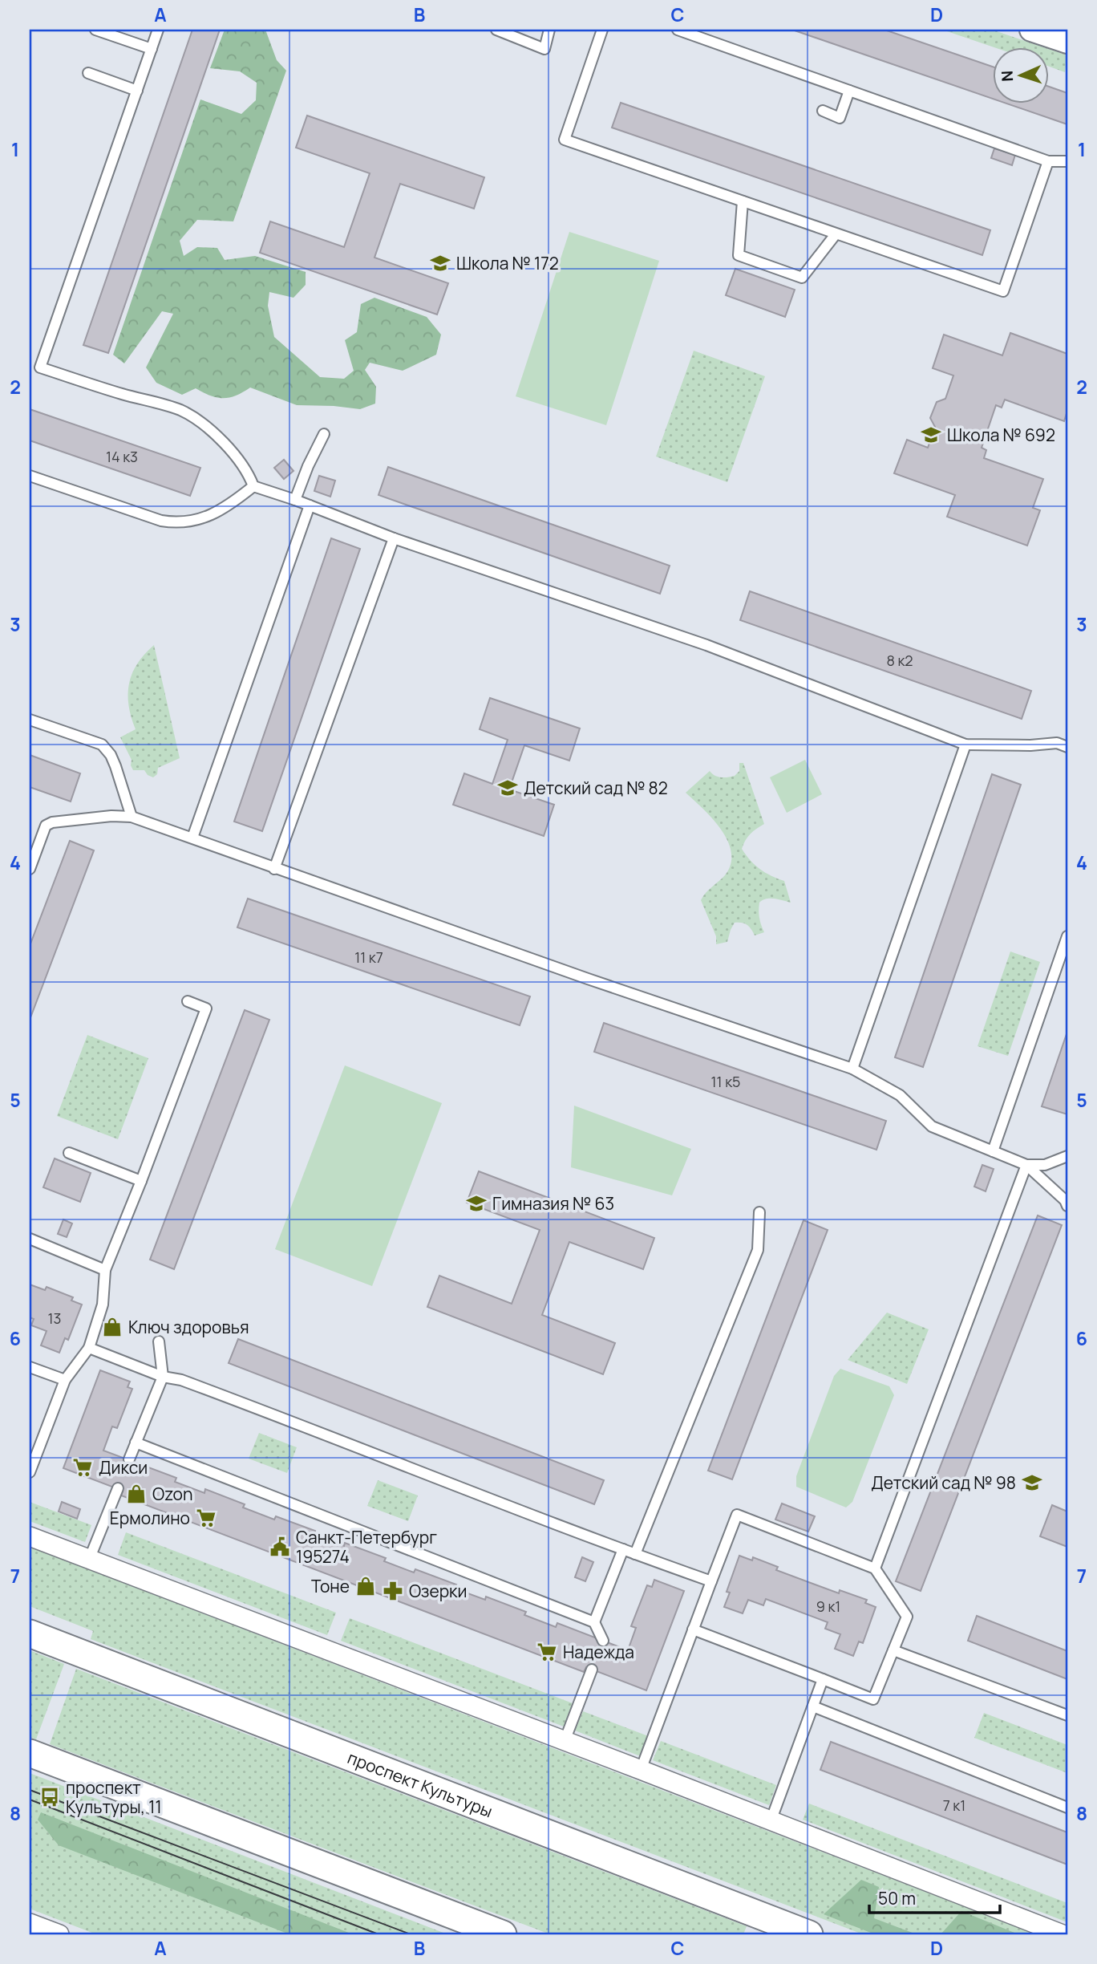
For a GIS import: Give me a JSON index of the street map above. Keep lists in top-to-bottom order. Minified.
{"streets":{"main road":["проспект Культуры"]},"places":{"school or university":["Школа № 172","Школа № 692","Детский сад № 82","Гимназия № 63","Детский сад № 98"],"shop":["Ключ здоровья","Ozon","Тоне"],"supermarket":["Дикси","Ермолино","Надежда"],"public building":["Санкт-Петербург 195274"],"pharmacy":["Озерки"],"bus stop":["проспект Культуры, 11"]},"house_numbers":["14 к3","8 к2","11 к7","11 к5","13","9 к1","7 к1"],"scale_bar":"50 m","north":"left","grid":{"columns":["A","B","C","D"],"rows":["1","2","3","4","5","6","7","8"]}}
